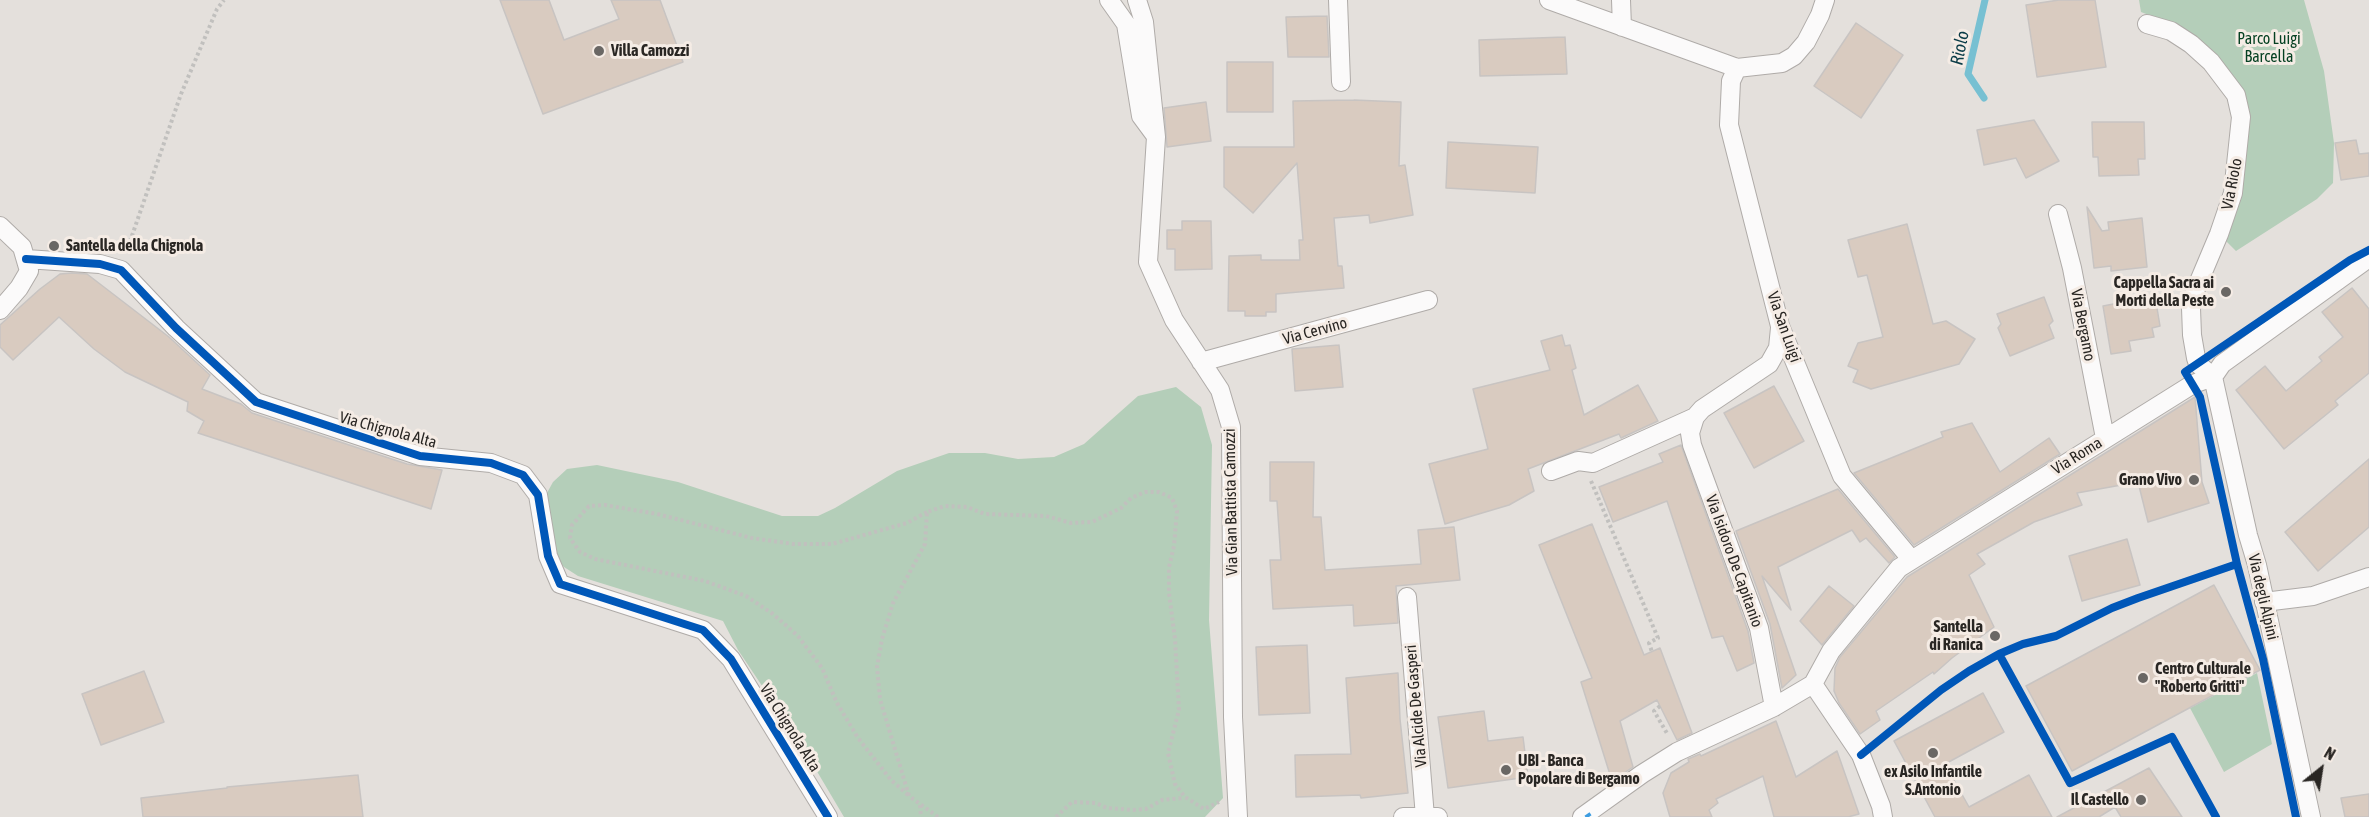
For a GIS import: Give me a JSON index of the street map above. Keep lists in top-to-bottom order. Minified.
{"streets":{"street":["Via Riolo","Via Bergamo","Via San Luigi","Via Cervino","Via Chignola Alta","Via Roma","Via Gian Battista Camozzi","Via Isidoro De Capitanio","Via degli Alpini","Via Alcide De Gasperi"]},"crossings":[["Via Riolo","Via Roma"],["Via Riolo","Via degli Alpini"],["Via Bergamo","Via Roma"],["Via San Luigi","Via Roma"],["Via Cervino","Via Gian Battista Camozzi"],["Via Roma","Via degli Alpini"]],"water":["Riolo"],"parks":["Parco Luigi Barcella"],"places":["Villa Camozzi","Santella della Chignola","Cappella Sacra ai Morti della Peste","Grano Vivo","Santella di Ranica","Centro Culturale \"Roberto Gritti\"","ex Asilo Infantile S.Antonio","UBI - Banca Popolare di Bergamo","Il Castello"],"north":"top right"}
